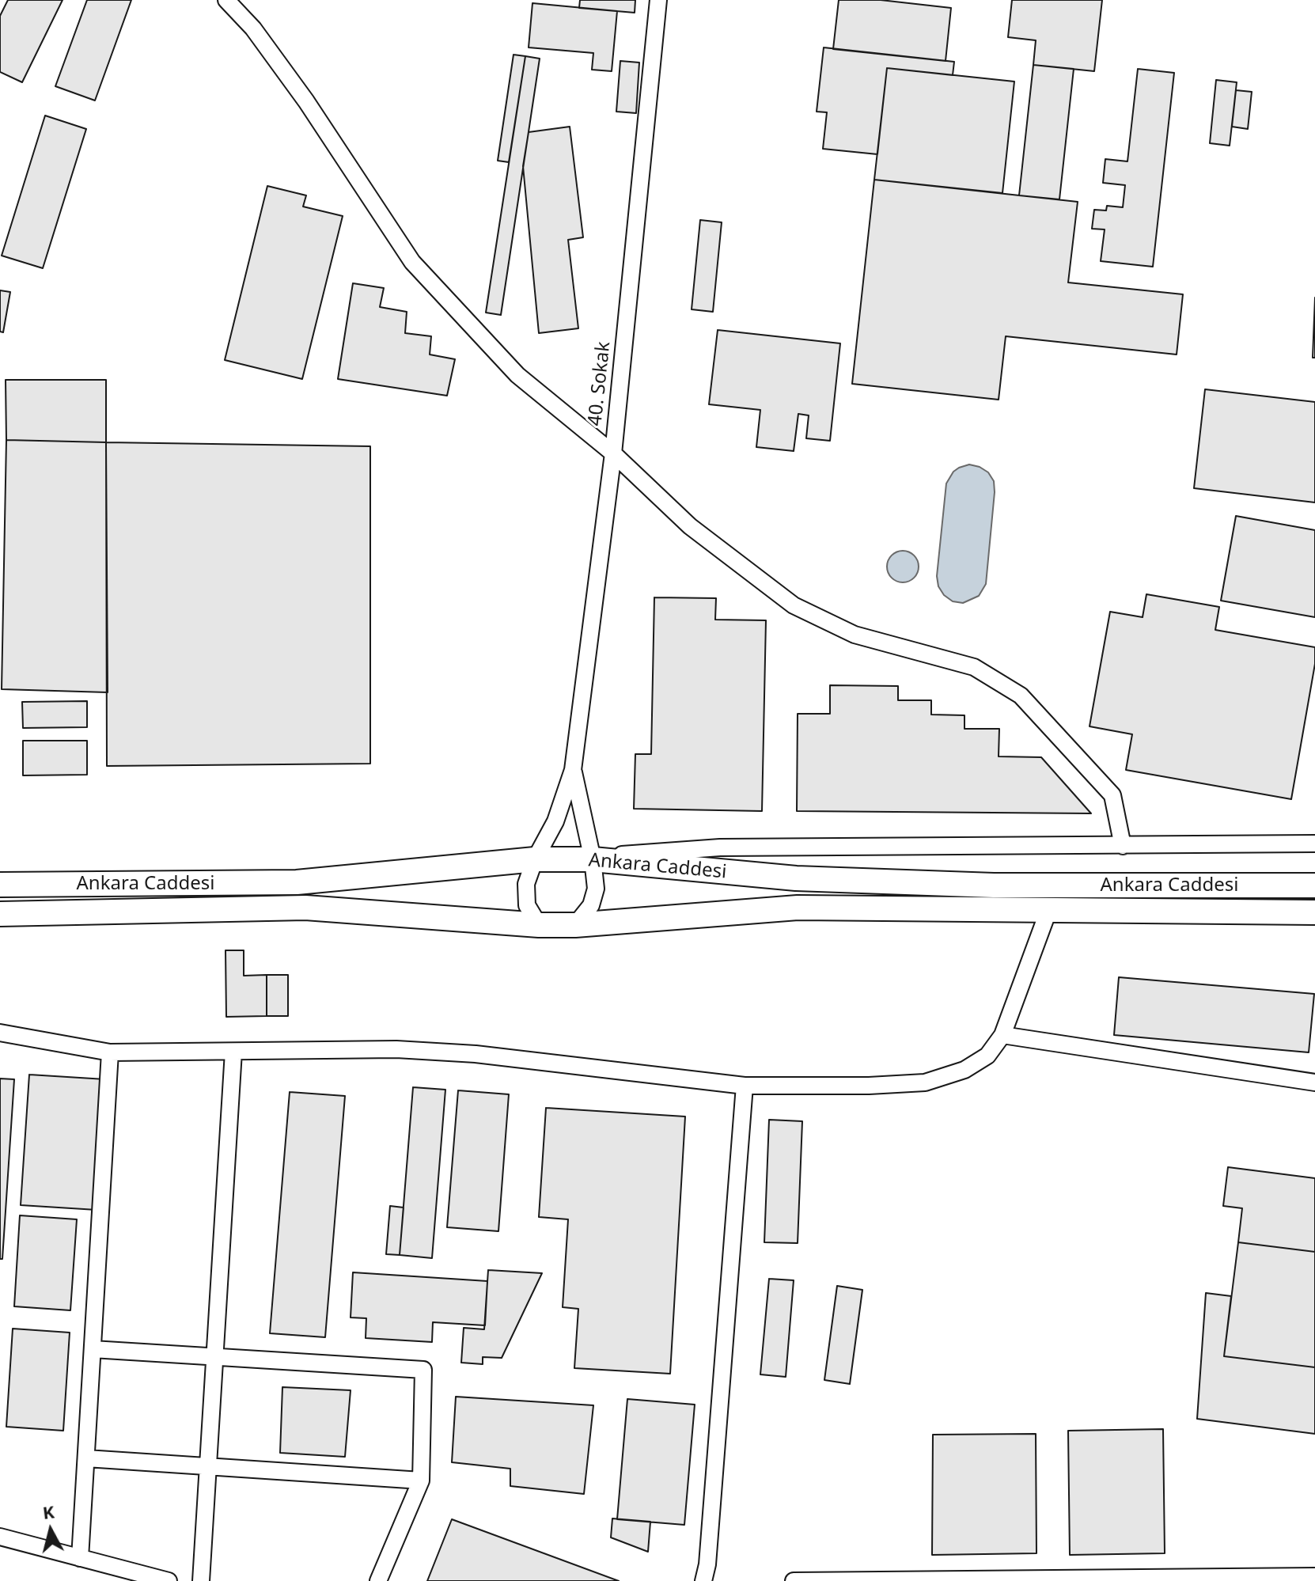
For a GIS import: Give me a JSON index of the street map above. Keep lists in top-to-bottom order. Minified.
{"streets":{"highway":["Ankara Caddesi"],"street":["40. Sokak"]},"north":"top"}
